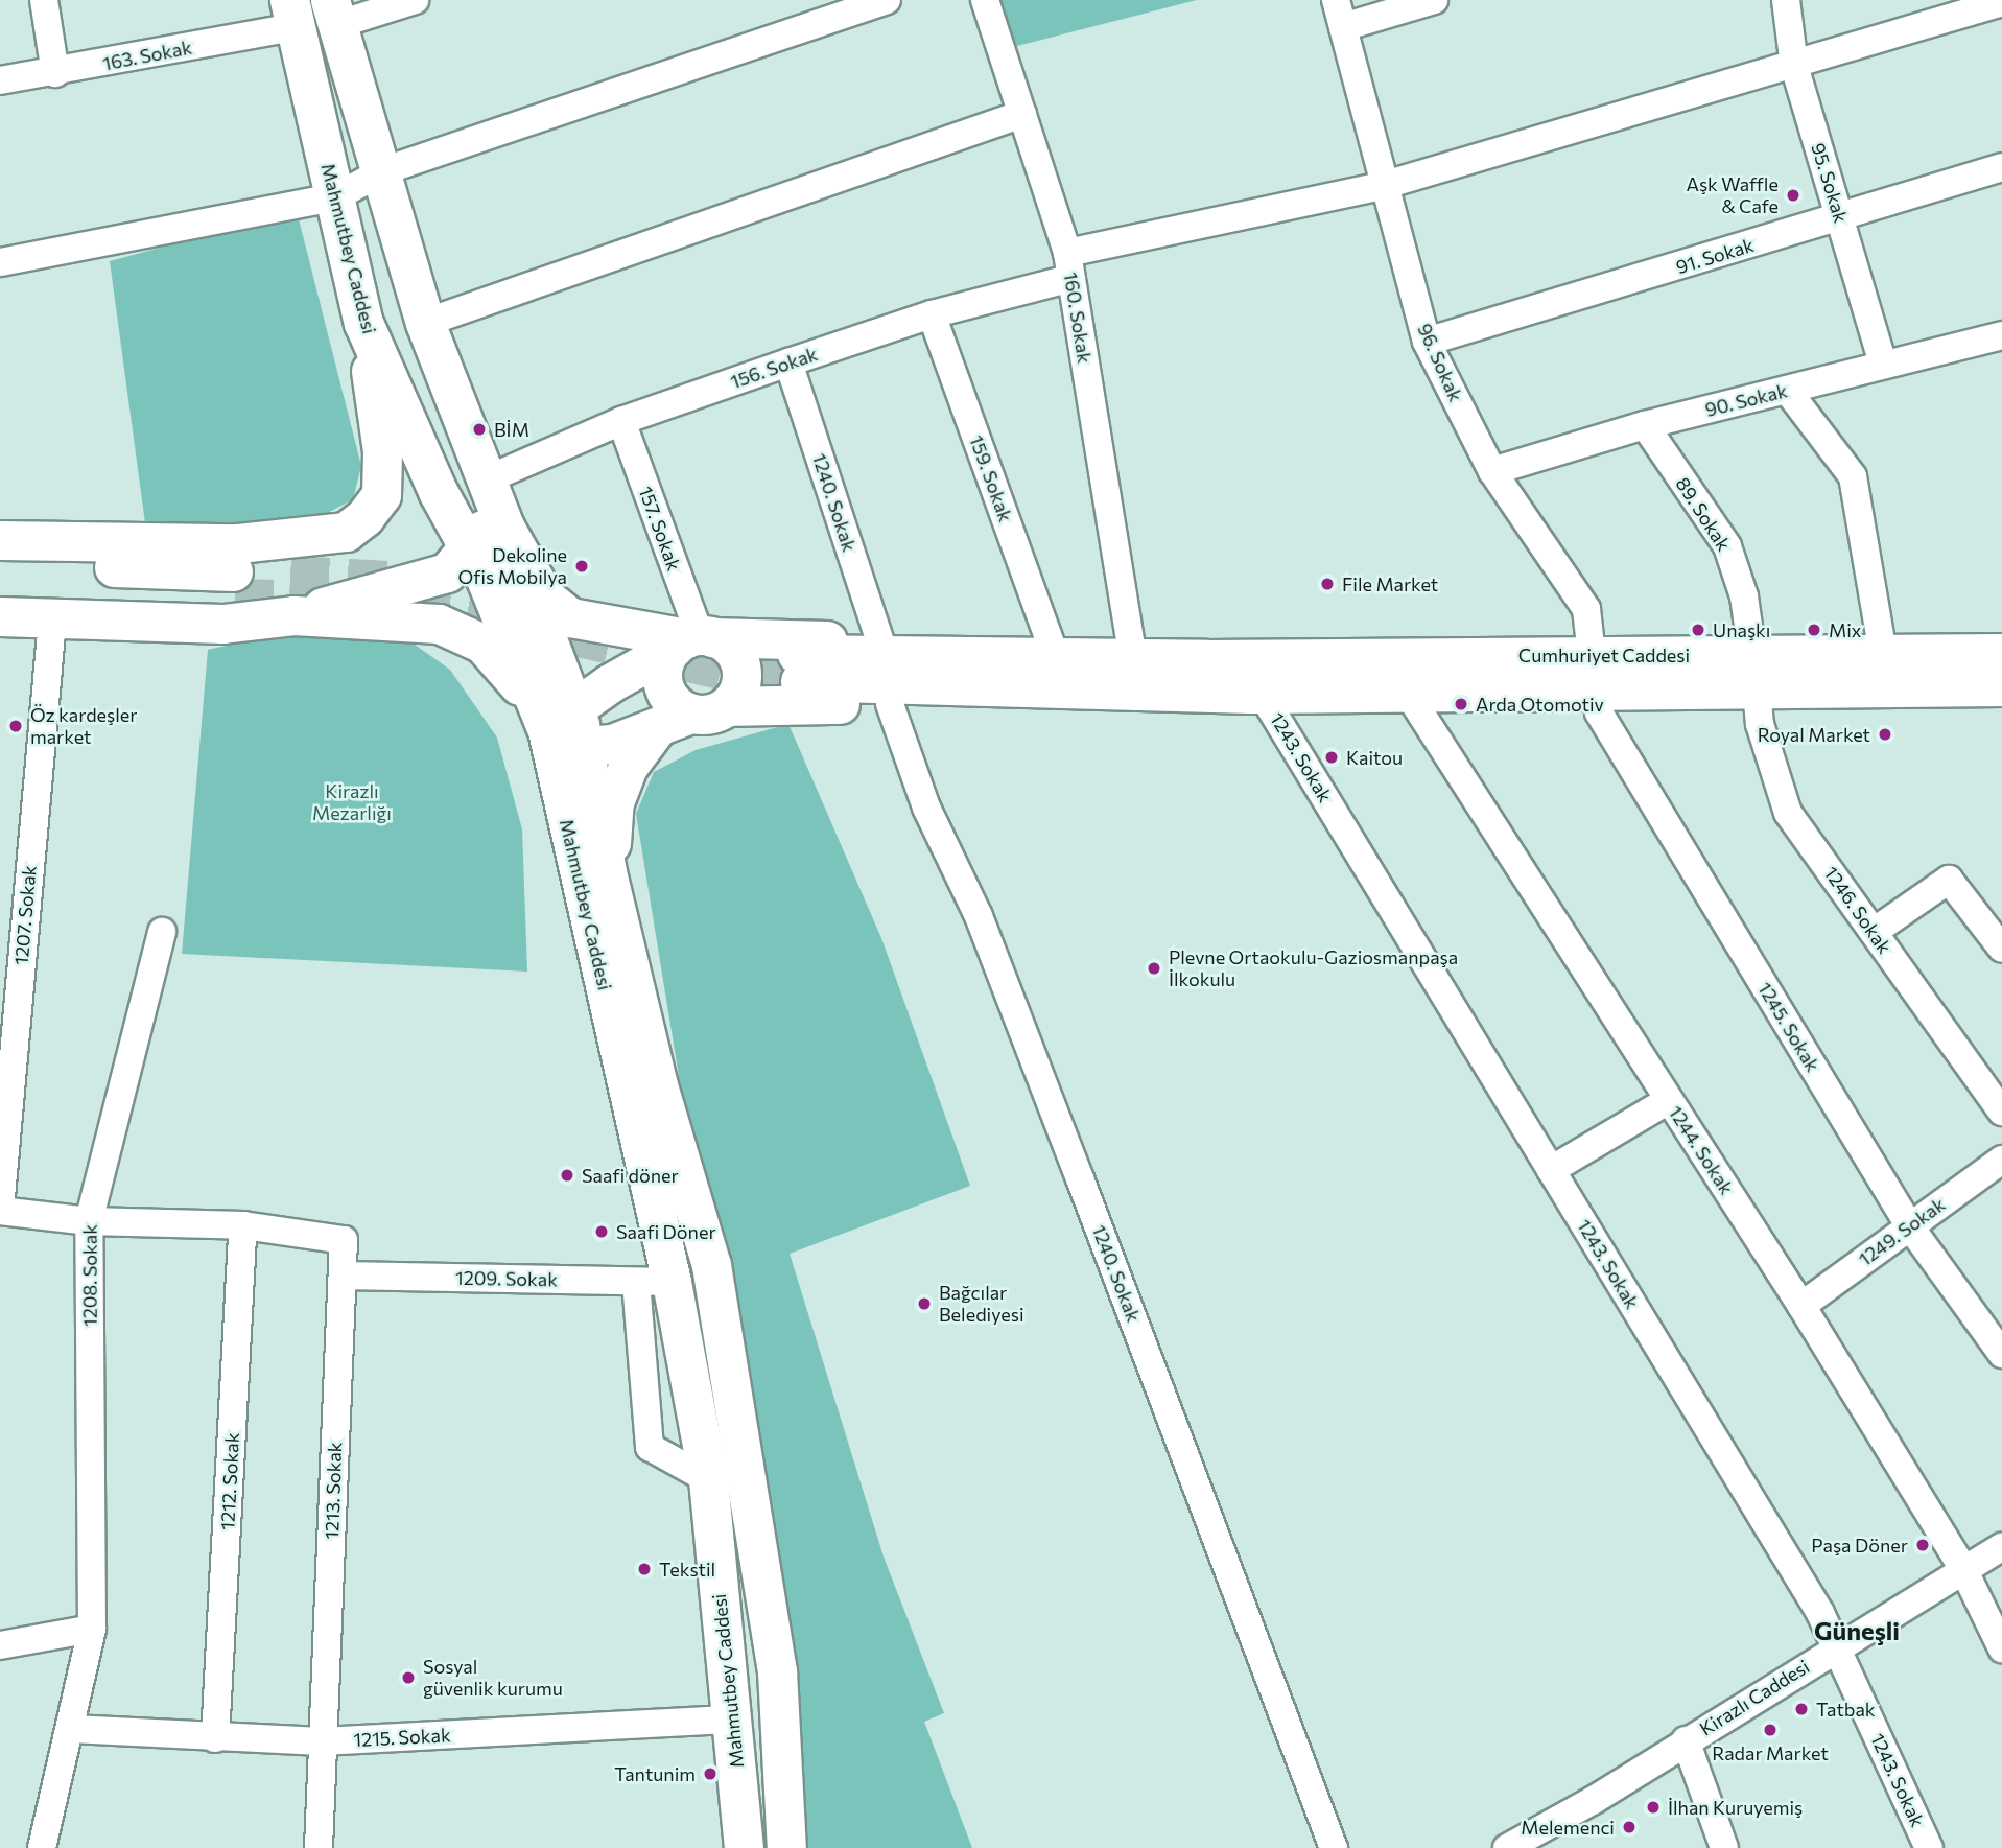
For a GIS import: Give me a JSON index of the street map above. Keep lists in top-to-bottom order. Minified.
{"streets":{"main road":["Mahmutbey Caddesi","Cumhuriyet Caddesi"],"street":["163. Sokak","95. Sokak","91. Sokak","160. Sokak","96. Sokak","156. Sokak","90. Sokak","159. Sokak","1240. Sokak","89. Sokak","157. Sokak","1243. Sokak","1246. Sokak","1207. Sokak","1245. Sokak","1244. Sokak","1249. Sokak","1208. Sokak","1209. Sokak","1212. Sokak","1213. Sokak","Kirazlı Caddesi","1215. Sokak"]},"crossings":[["163. Sokak","Mahmutbey Caddesi"],["95. Sokak","91. Sokak"],["95. Sokak","156. Sokak"],["95. Sokak","90. Sokak"],["Mahmutbey Caddesi","1209. Sokak"],["Mahmutbey Caddesi","1215. Sokak"],["91. Sokak","96. Sokak"],["160. Sokak","156. Sokak"],["96. Sokak","156. Sokak"],["96. Sokak","90. Sokak"],["96. Sokak","Cumhuriyet Caddesi"],["96. Sokak","1245. Sokak"],["156. Sokak","159. Sokak"],["156. Sokak","1240. Sokak"],["156. Sokak","157. Sokak"],["90. Sokak","89. Sokak"],["89. Sokak","Cumhuriyet Caddesi"],["89. Sokak","1246. Sokak"],["Cumhuriyet Caddesi","1243. Sokak"],["Cumhuriyet Caddesi","1246. Sokak"],["Cumhuriyet Caddesi","1245. Sokak"],["Cumhuriyet Caddesi","1244. Sokak"],["1243. Sokak","Kirazlı Caddesi"],["1245. Sokak","1249. Sokak"],["1244. Sokak","1249. Sokak"],["1244. Sokak","Kirazlı Caddesi"],["1208. Sokak","1215. Sokak"],["1209. Sokak","1213. Sokak"],["1212. Sokak","1213. Sokak"],["1212. Sokak","1215. Sokak"],["1213. Sokak","1215. Sokak"]],"districts":["Güneşli"],"parks":["Kirazlı Mezarlığı"],"places":["Aşk Waffle & Cafe","BİM","Dekoline Ofis Mobilya","File Market","Unaşkı","Mix","Arda Otomotiv","Öz kardeşler market","Royal Market","Kaitou","Plevne Ortaokulu-Gaziosmanpaşa İlkokulu","Saafi döner","Saafi Döner","Bağcılar Belediyesi","Paşa Döner","Tekstil","Sosyal güvenlik kurumu","Tatbak","Radar Market","Tantunim","İlhan Kuruyemiş","Melemenci"]}
